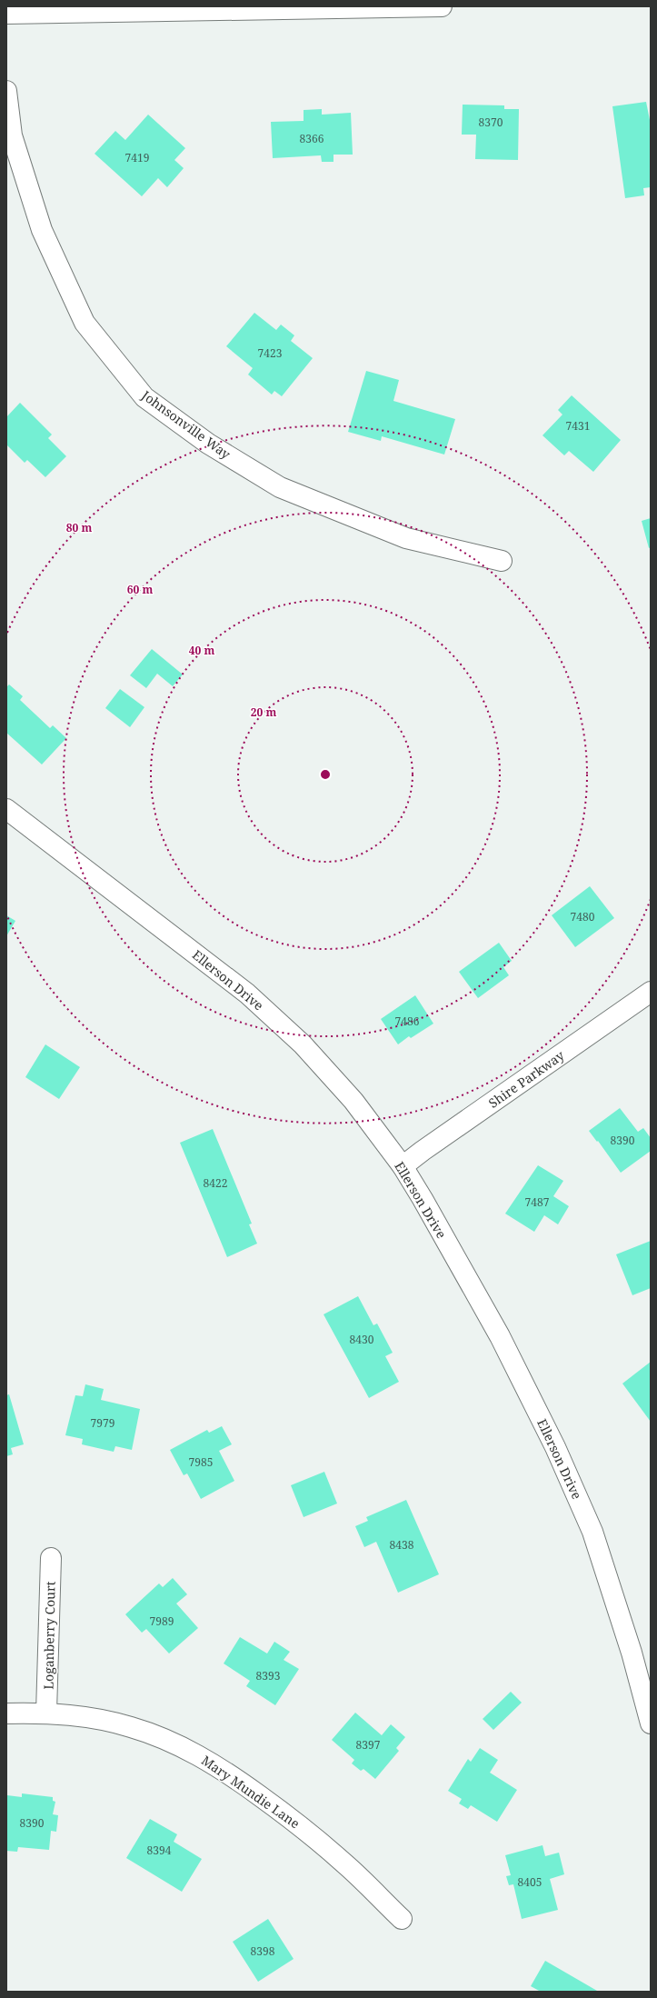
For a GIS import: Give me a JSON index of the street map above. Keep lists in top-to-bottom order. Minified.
{"streets":{"street":["Johnsonville Way","Ellerson Drive","Shire Parkway","Loganberry Court","Mary Mundie Lane"]},"crossings":[["Ellerson Drive","Shire Parkway"],["Loganberry Court","Mary Mundie Lane"]],"house_numbers":["8370","8366","7419","7423","7431","7480","7486","8390","8422","7487","8430","7979","7985","8438","7989","8393","8397","8390","8394","8405","8398"],"rings":["80 m","60 m","40 m","20 m"]}
